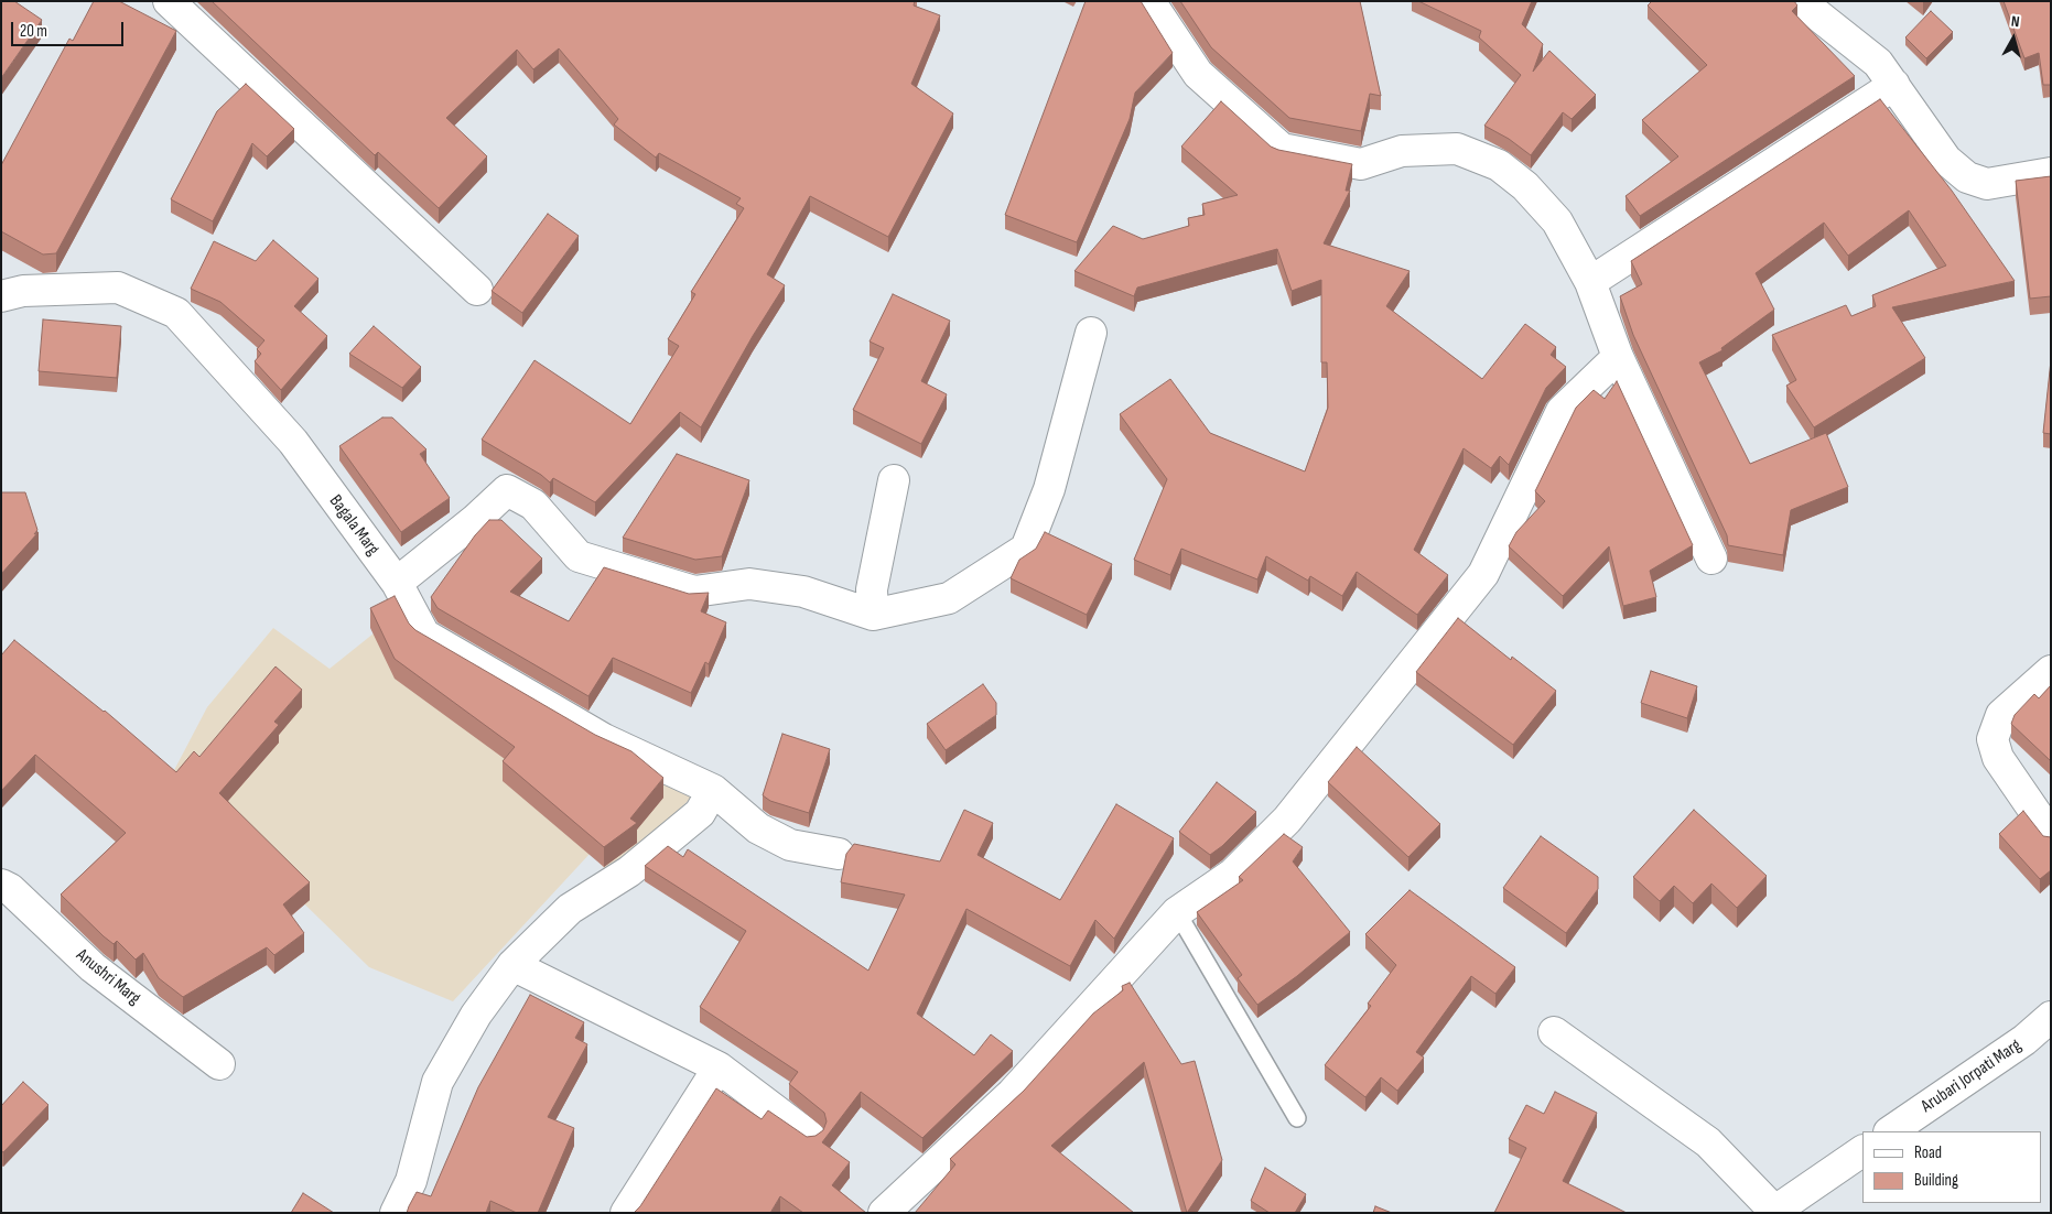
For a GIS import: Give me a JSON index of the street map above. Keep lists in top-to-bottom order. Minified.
{"streets":{"street":["Bagala Marg","Anushri Marg","Arubari Jorpati Marg"]},"legend":["Road","Building"],"scale_bar":"20 m","north":"top"}
